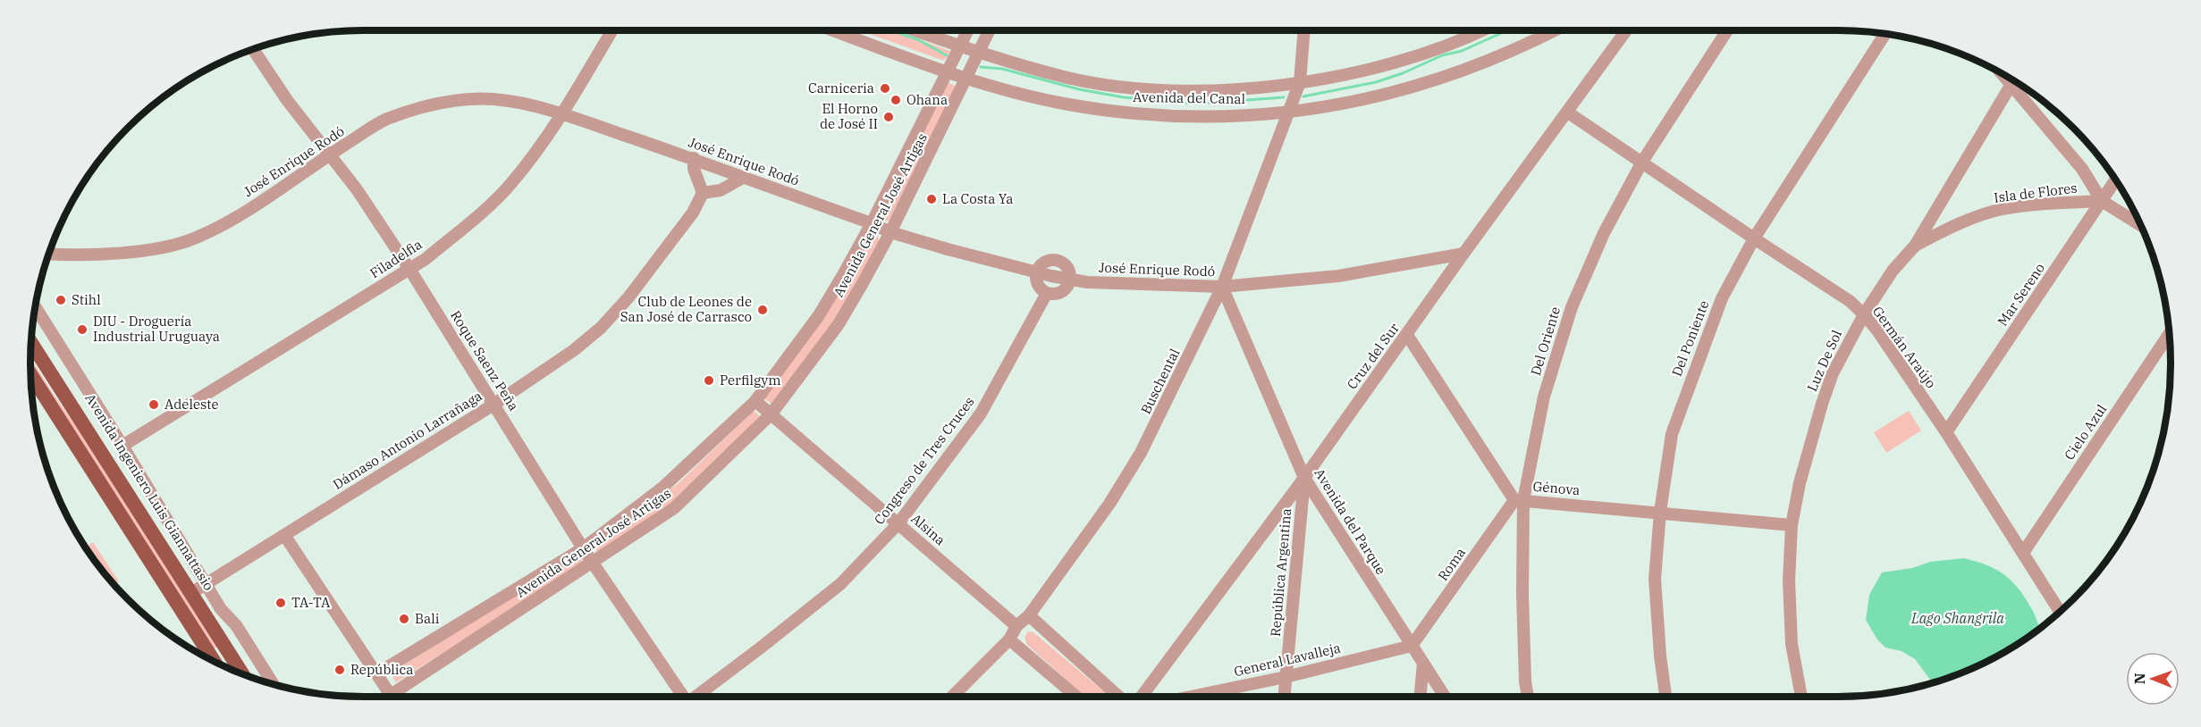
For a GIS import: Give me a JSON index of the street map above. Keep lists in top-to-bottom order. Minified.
{"streets":{"main road":["Avenida Ingeniero Luis Giannattasio"],"street":["Avenida del Canal","José Enrique Rodó","Isla de Flores","Avenida General José Artigas","Filadelfia","Mar Sereno","Del Poniente","Del Oriente","Germán Araújo","Cruz del Sur","Roque Saenz Peña","Luz De Sol","Buschental","Cielo Azul","Dámaso Antonio Larrañaga","Congreso de Tres Cruces","Génova","Avenida del Parque","Alsina","Roma","República Argentina","General Lavalleja"]},"crossings":[["Avenida del Canal","Avenida General José Artigas"],["Avenida del Canal","Buschental"],["José Enrique Rodó","Avenida General José Artigas"],["José Enrique Rodó","Filadelfia"],["José Enrique Rodó","Cruz del Sur"],["José Enrique Rodó","Roque Saenz Peña"],["José Enrique Rodó","Buschental"],["José Enrique Rodó","Avenida del Parque"],["Isla de Flores","Mar Sereno"],["Isla de Flores","Luz De Sol"],["Avenida General José Artigas","Roque Saenz Peña"],["Avenida General José Artigas","Alsina"],["Filadelfia","Roque Saenz Peña"],["Filadelfia","Avenida Ingeniero Luis Giannattasio"],["Mar Sereno","Germán Araújo"],["Del Poniente","Germán Araújo"],["Del Poniente","Génova"],["Del Oriente","Germán Araújo"],["Del Oriente","Génova"],["Del Oriente","Roma"],["Germán Araújo","Cruz del Sur"],["Germán Araújo","Luz De Sol"],["Germán Araújo","Cielo Azul"],["Cruz del Sur","Génova"],["Cruz del Sur","Avenida del Parque"],["Cruz del Sur","República Argentina"],["Roque Saenz Peña","Dámaso Antonio Larrañaga"],["Luz De Sol","Génova"],["Buschental","Avenida del Parque"],["Buschental","Alsina"],["Dámaso Antonio Larrañaga","Avenida Ingeniero Luis Giannattasio"],["Congreso de Tres Cruces","Alsina"],["Génova","Roma"],["Avenida del Parque","Roma"],["Avenida del Parque","República Argentina"],["Avenida del Parque","General Lavalleja"],["Roma","General Lavalleja"],["República Argentina","General Lavalleja"]],"water":["Lago Shangrila"],"places":["Carniceria","Ohana","El Horno de José II","La Costa Ya","Stihl","Club de Leones de San José de Carrasco","DIU - Droguería Industrial Uruguaya","Perfilgym","Adeleste","TA-TA","Bali","República"],"north":"left"}
